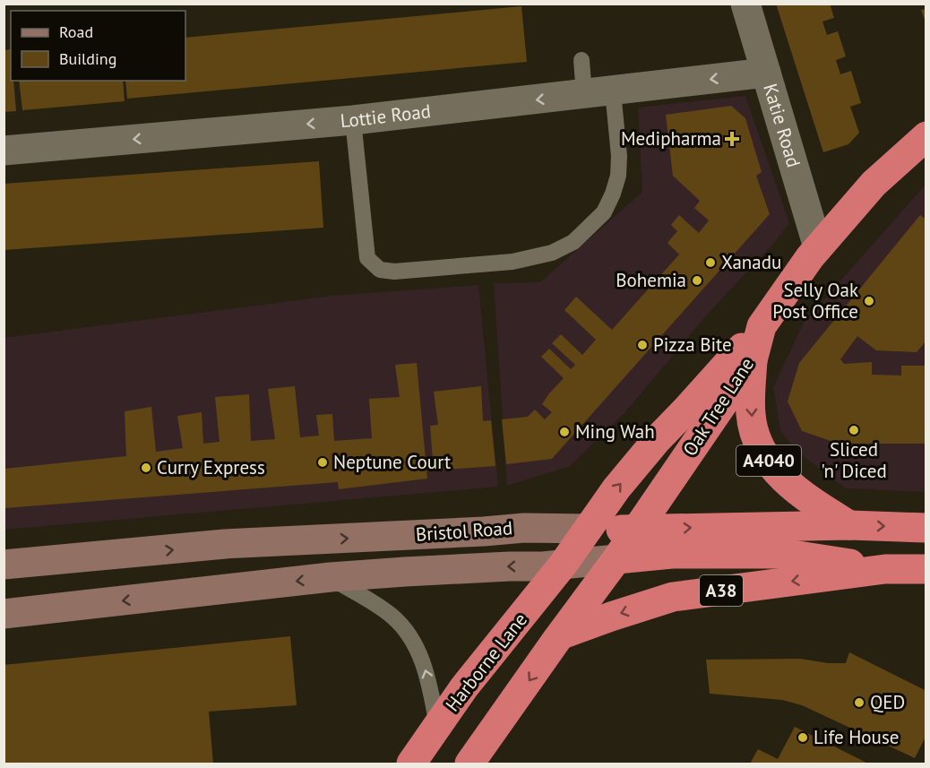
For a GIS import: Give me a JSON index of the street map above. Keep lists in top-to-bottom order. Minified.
{"streets":{"highway":["Oak Tree Lane","A4040","Bristol Road","A38","Harborne Lane"],"street":["Lottie Road","Katie Road"]},"crossings":[["Lottie Road","Katie Road"],["Katie Road","Oak Tree Lane"],["Oak Tree Lane","A4040"],["Oak Tree Lane","Bristol Road"],["Oak Tree Lane","A38"],["Oak Tree Lane","Harborne Lane"],["A4040","Bristol Road"],["Bristol Road","A38"],["Bristol Road","Harborne Lane"]],"one_way":["Lottie Road","Harborne Lane"],"places":{"health":["Medipharma"],"other":["Xanadu","Bohemia","Selly Oak Post Office","Pizza Bite","Sliced 'n' Diced","Ming Wah","Neptune Court","Curry Express","QED","Life House"]},"legend":["Road","Building"]}
